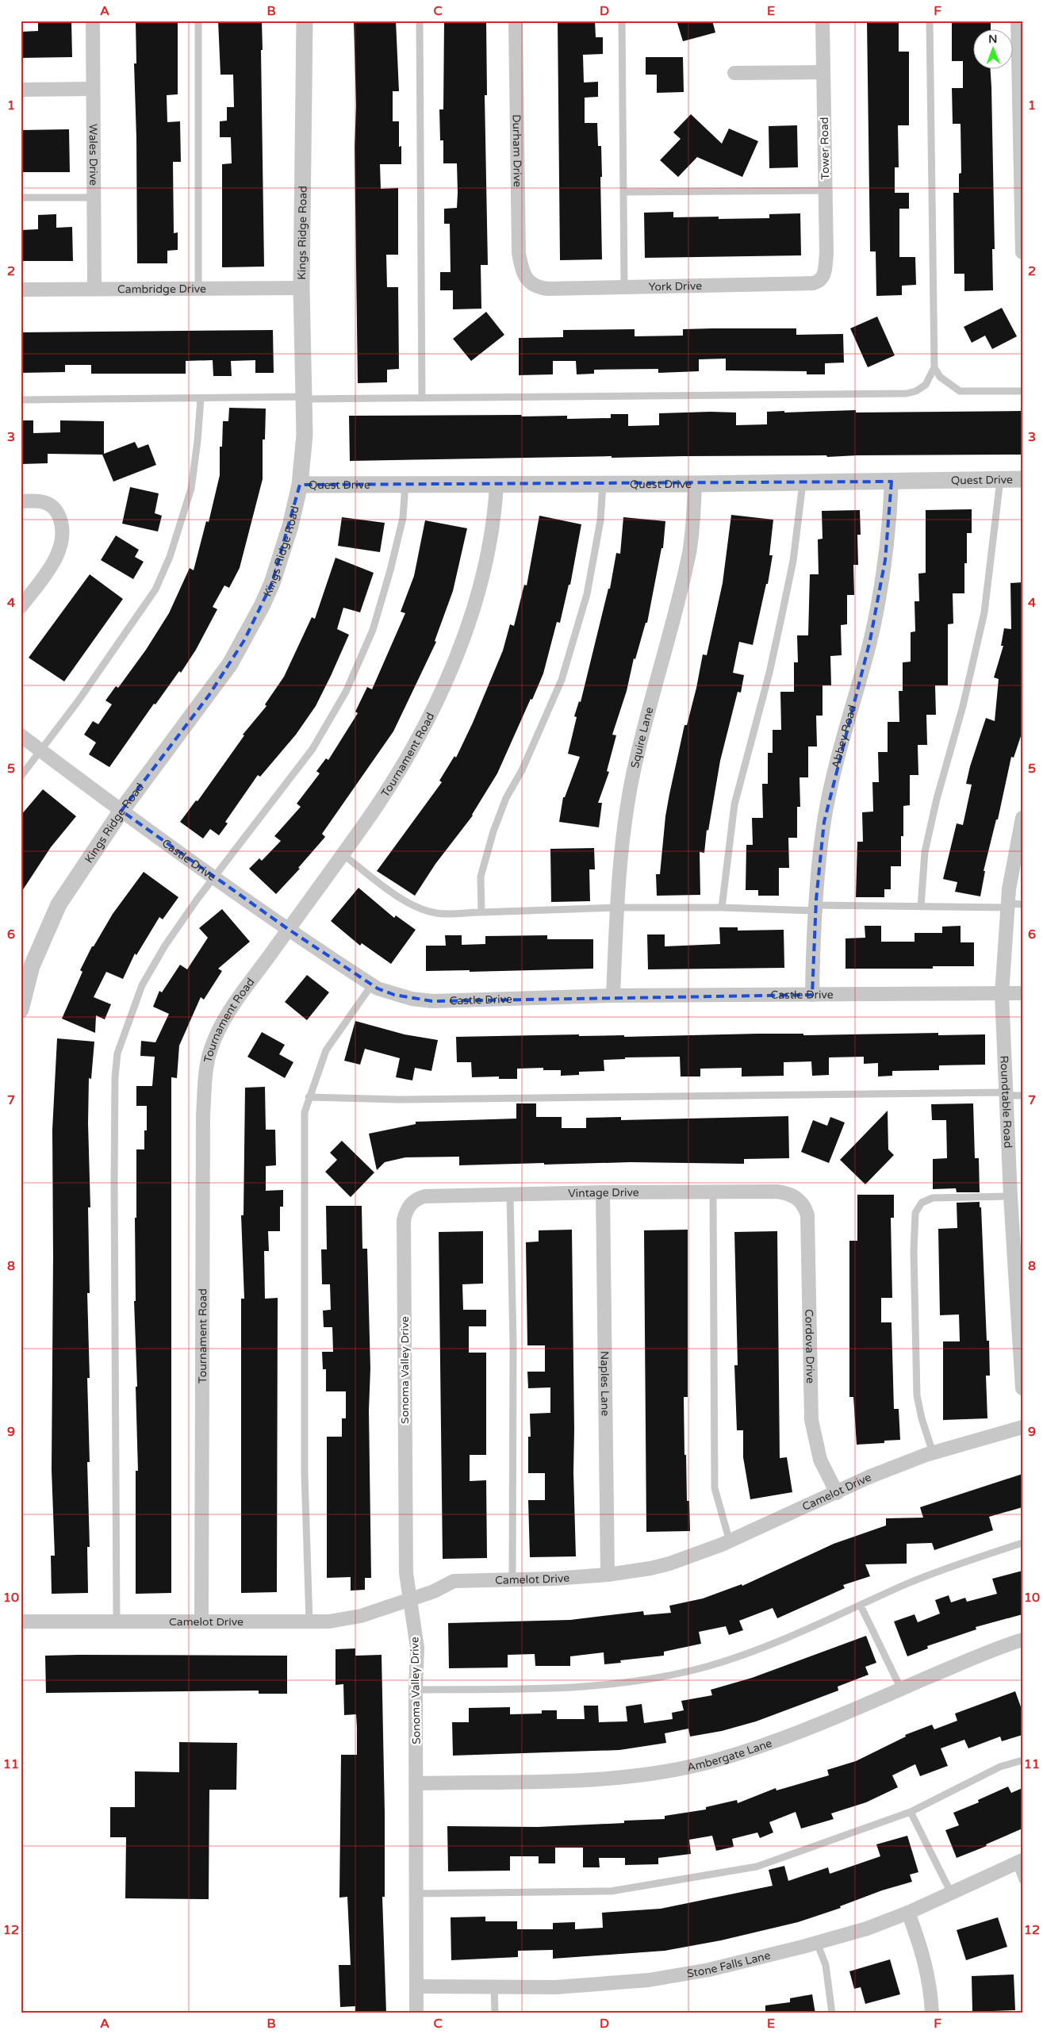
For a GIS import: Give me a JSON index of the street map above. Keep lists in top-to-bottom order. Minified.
{"streets":{"street":["Tower Road","Durham Drive","Wales Drive","Kings Ridge Road","York Drive","Cambridge Drive","Quest Drive","Abbey Road","Squire Lane","Tournament Road","Castle Drive","Roundtable Road","Vintage Drive","Cordova Drive","Sonoma Valley Drive","Naples Lane","Camelot Drive","Ambergate Lane","Stone Falls Lane"]},"crossings":[["Tower Road","York Drive"],["Durham Drive","York Drive"],["Wales Drive","Cambridge Drive"],["Kings Ridge Road","Cambridge Drive"],["Kings Ridge Road","Quest Drive"],["Kings Ridge Road","Castle Drive"],["Quest Drive","Abbey Road"],["Quest Drive","Squire Lane"],["Quest Drive","Tournament Road"],["Abbey Road","Castle Drive"],["Squire Lane","Castle Drive"],["Tournament Road","Castle Drive"],["Tournament Road","Camelot Drive"],["Castle Drive","Roundtable Road"],["Vintage Drive","Cordova Drive"],["Vintage Drive","Sonoma Valley Drive"],["Vintage Drive","Naples Lane"],["Cordova Drive","Camelot Drive"],["Sonoma Valley Drive","Camelot Drive"],["Sonoma Valley Drive","Ambergate Lane"],["Sonoma Valley Drive","Stone Falls Lane"],["Naples Lane","Camelot Drive"]],"north":"top","grid":{"columns":["A","B","C","D","E","F"],"rows":["1","2","3","4","5","6","7","8","9","10","11","12"]}}
